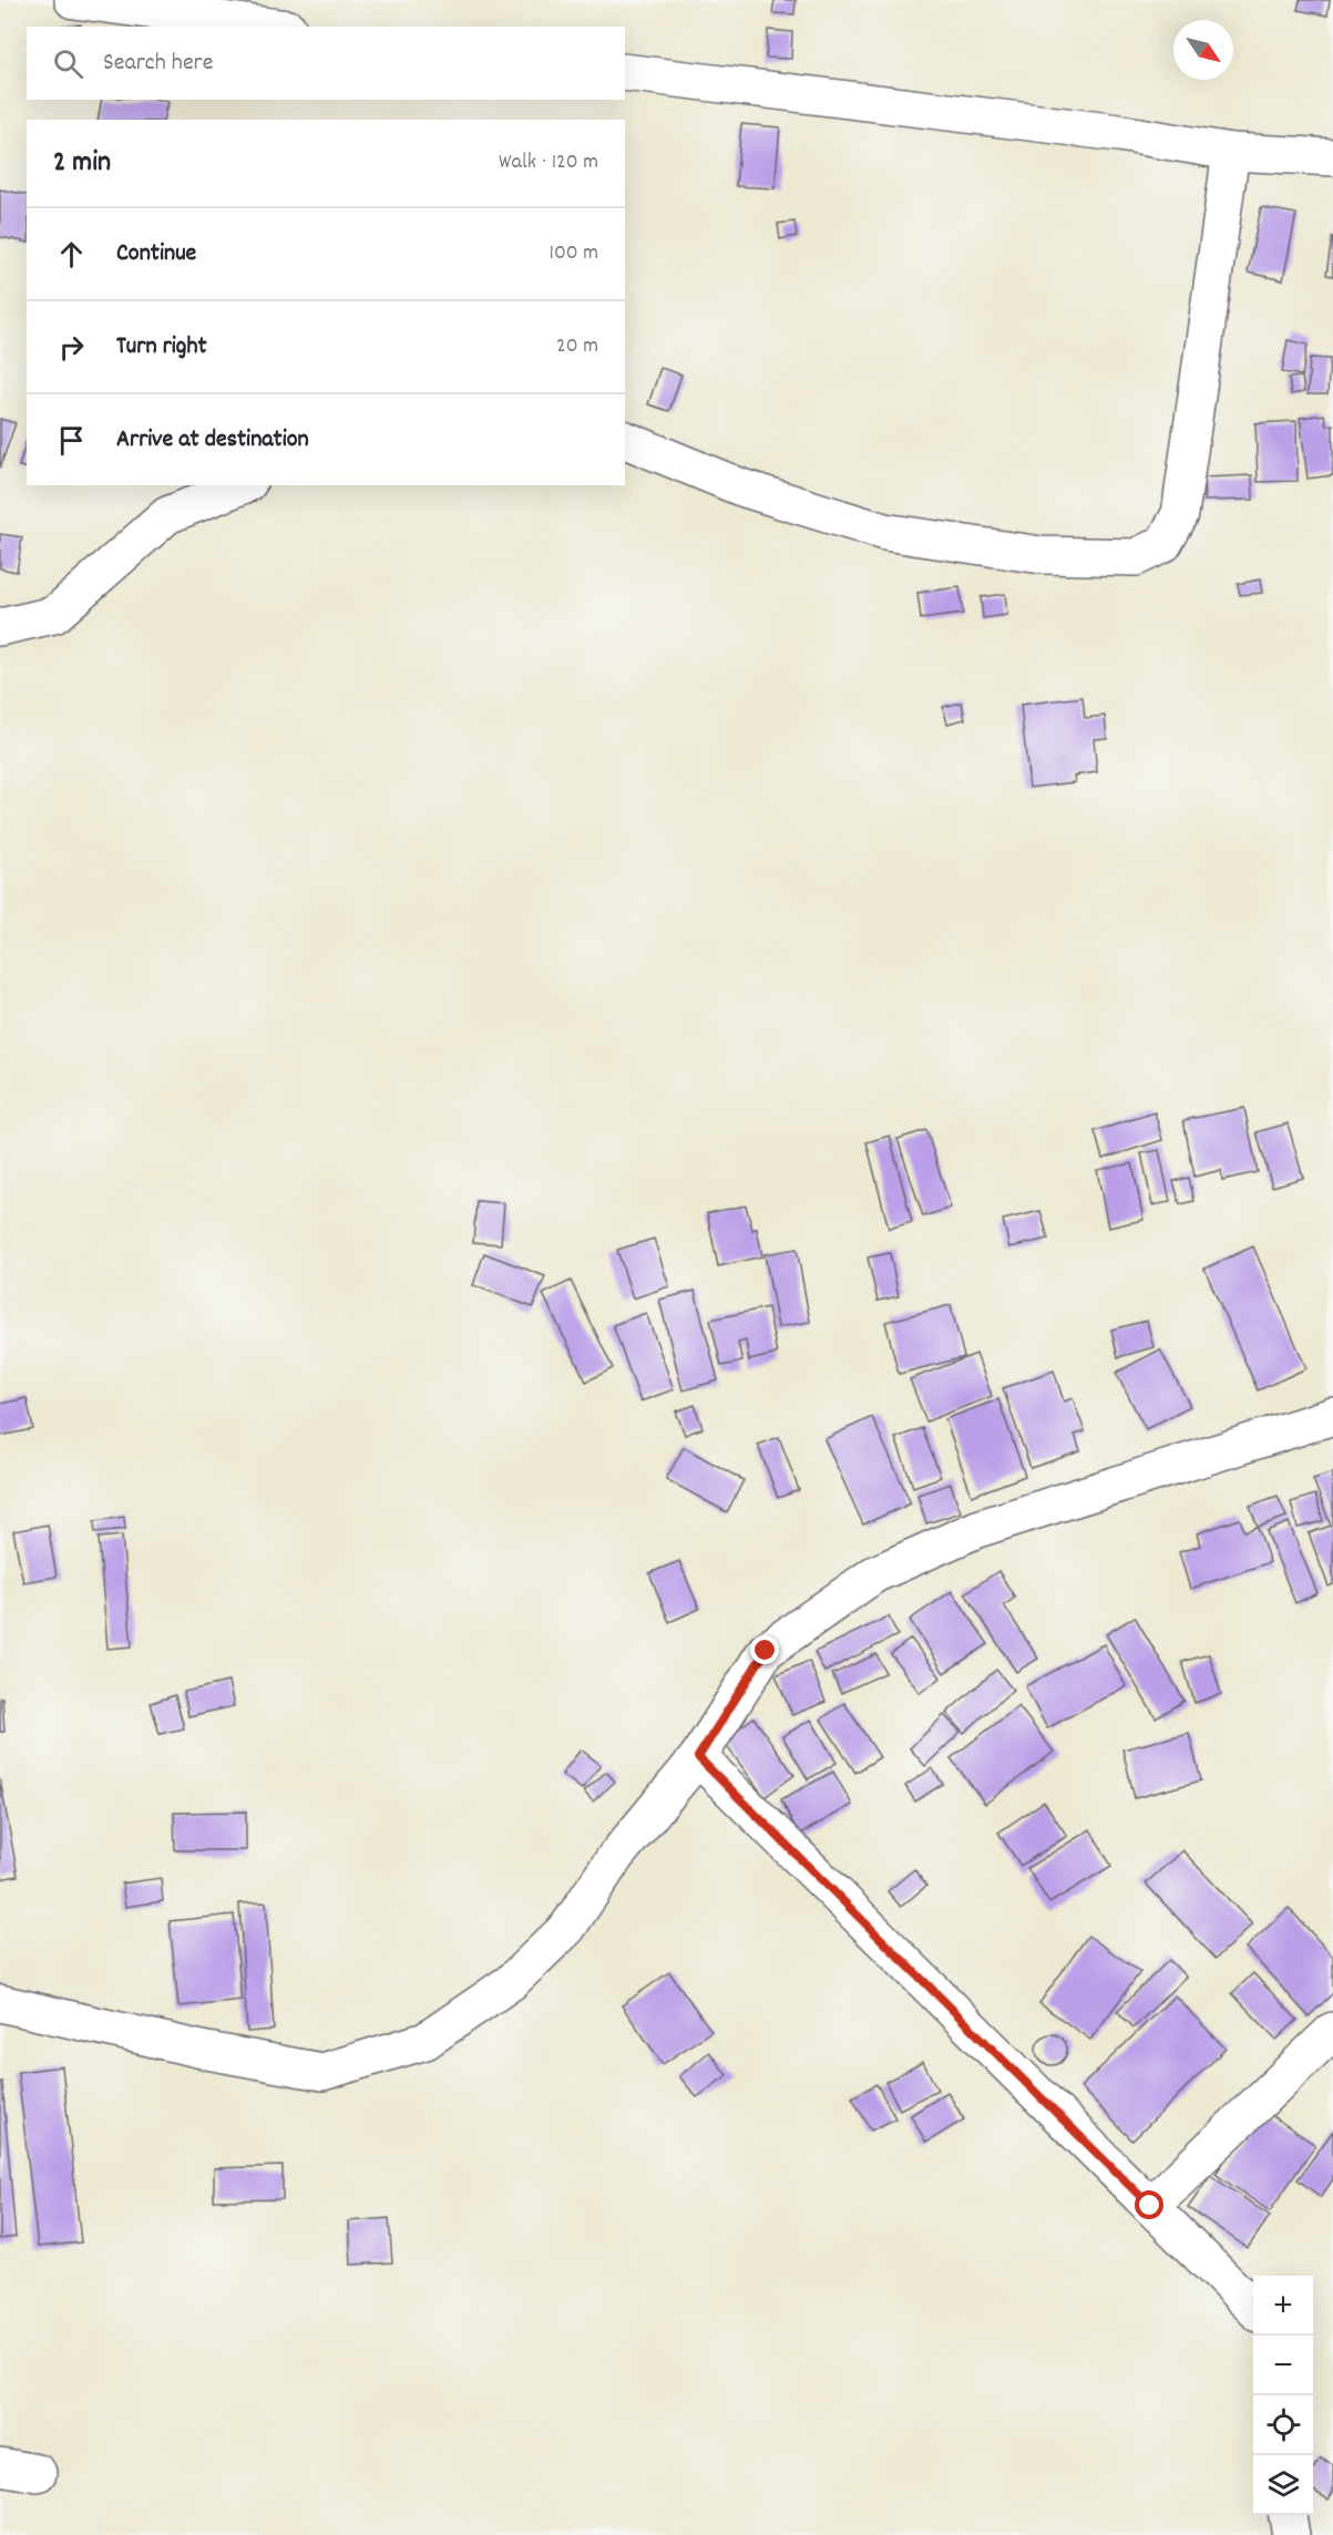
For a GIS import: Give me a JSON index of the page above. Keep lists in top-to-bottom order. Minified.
{"north":"bottom right","page":{"search":"Search here","heading":["2 min","Walk · 120 m"],"list":[["Continue","100 m"],["Turn right","20 m"],"Arrive at destination"],"map_buttons":["+","−"]}}
